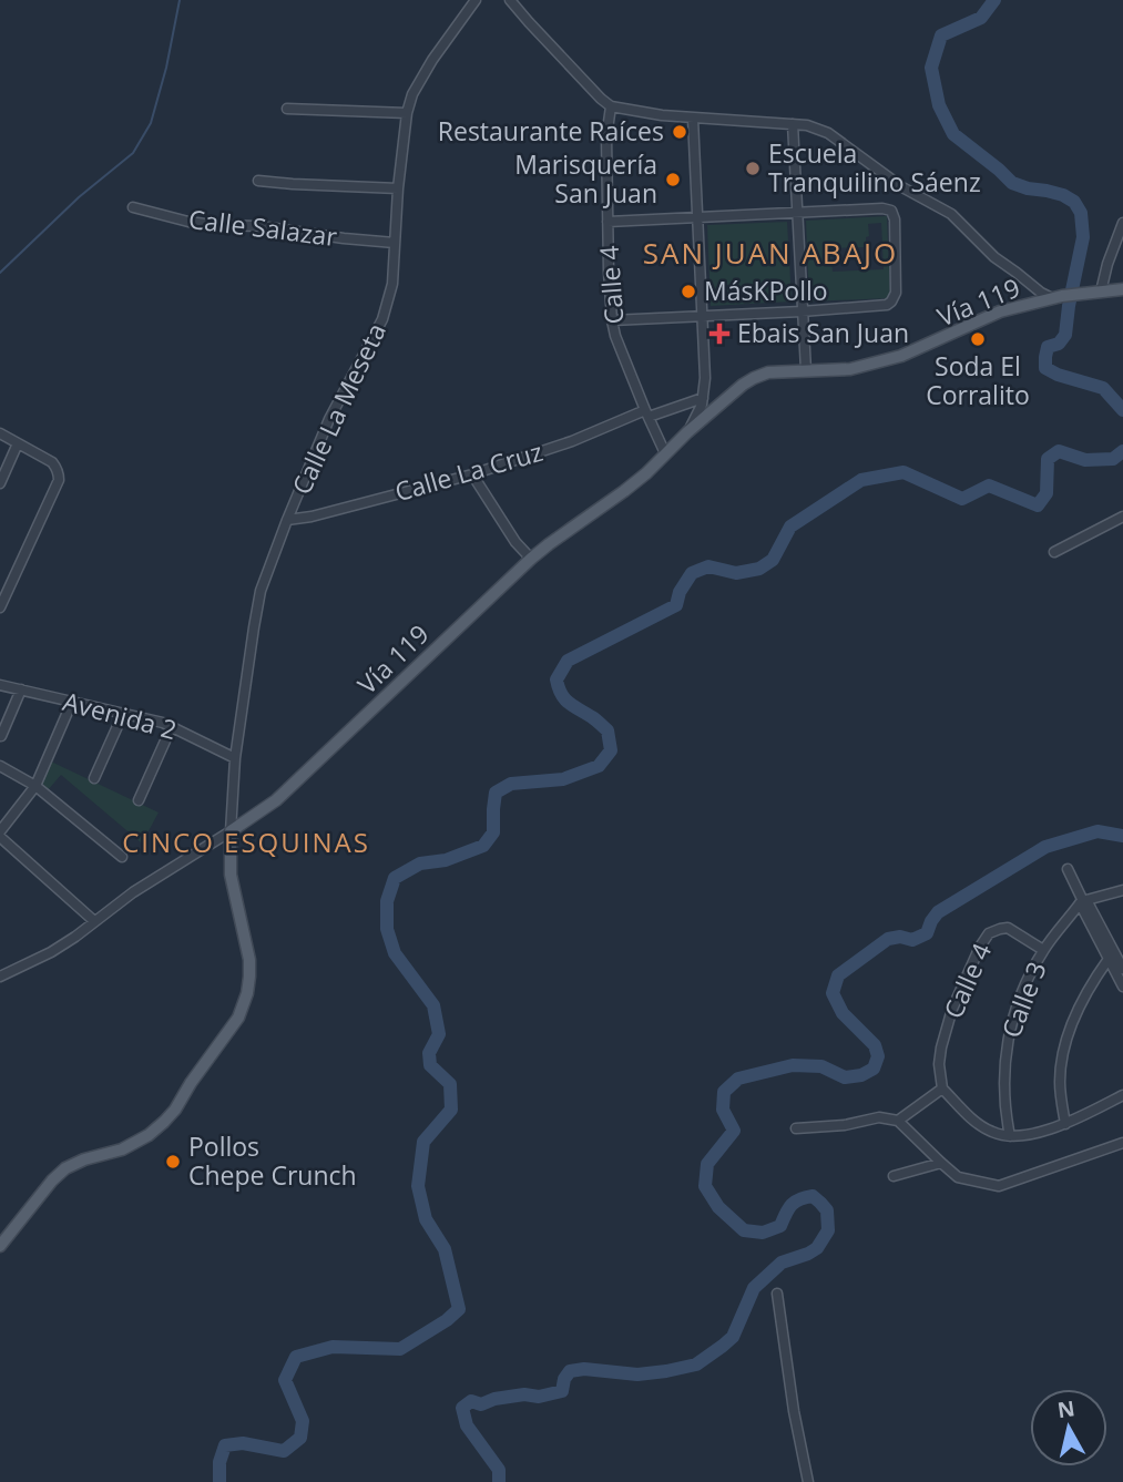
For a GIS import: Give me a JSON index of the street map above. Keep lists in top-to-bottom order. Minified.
{"streets":{"main road":["Vía 119"],"street":["Calle Salazar","Calle 4","Calle La Meseta","Calle La Cruz","Avenida 2","Calle 3"]},"crossings":[["Calle Salazar","Calle La Meseta"],["Calle 4","Vía 119"],["Calle 4","Calle La Cruz"],["Calle 4","Calle 3"],["Vía 119","Calle La Meseta"],["Calle La Meseta","Calle La Cruz"],["Calle La Meseta","Avenida 2"]],"districts":["SAN JUAN ABAJO","CINCO ESQUINAS"],"places":{"other":["Restaurante Raíces","Escuela Tranquilino Sáenz","Marisquería San Juan","MásKPollo","Soda El Corralito","Pollos Chepe Crunch"],"health":["Ebais San Juan"]},"north":"top"}
